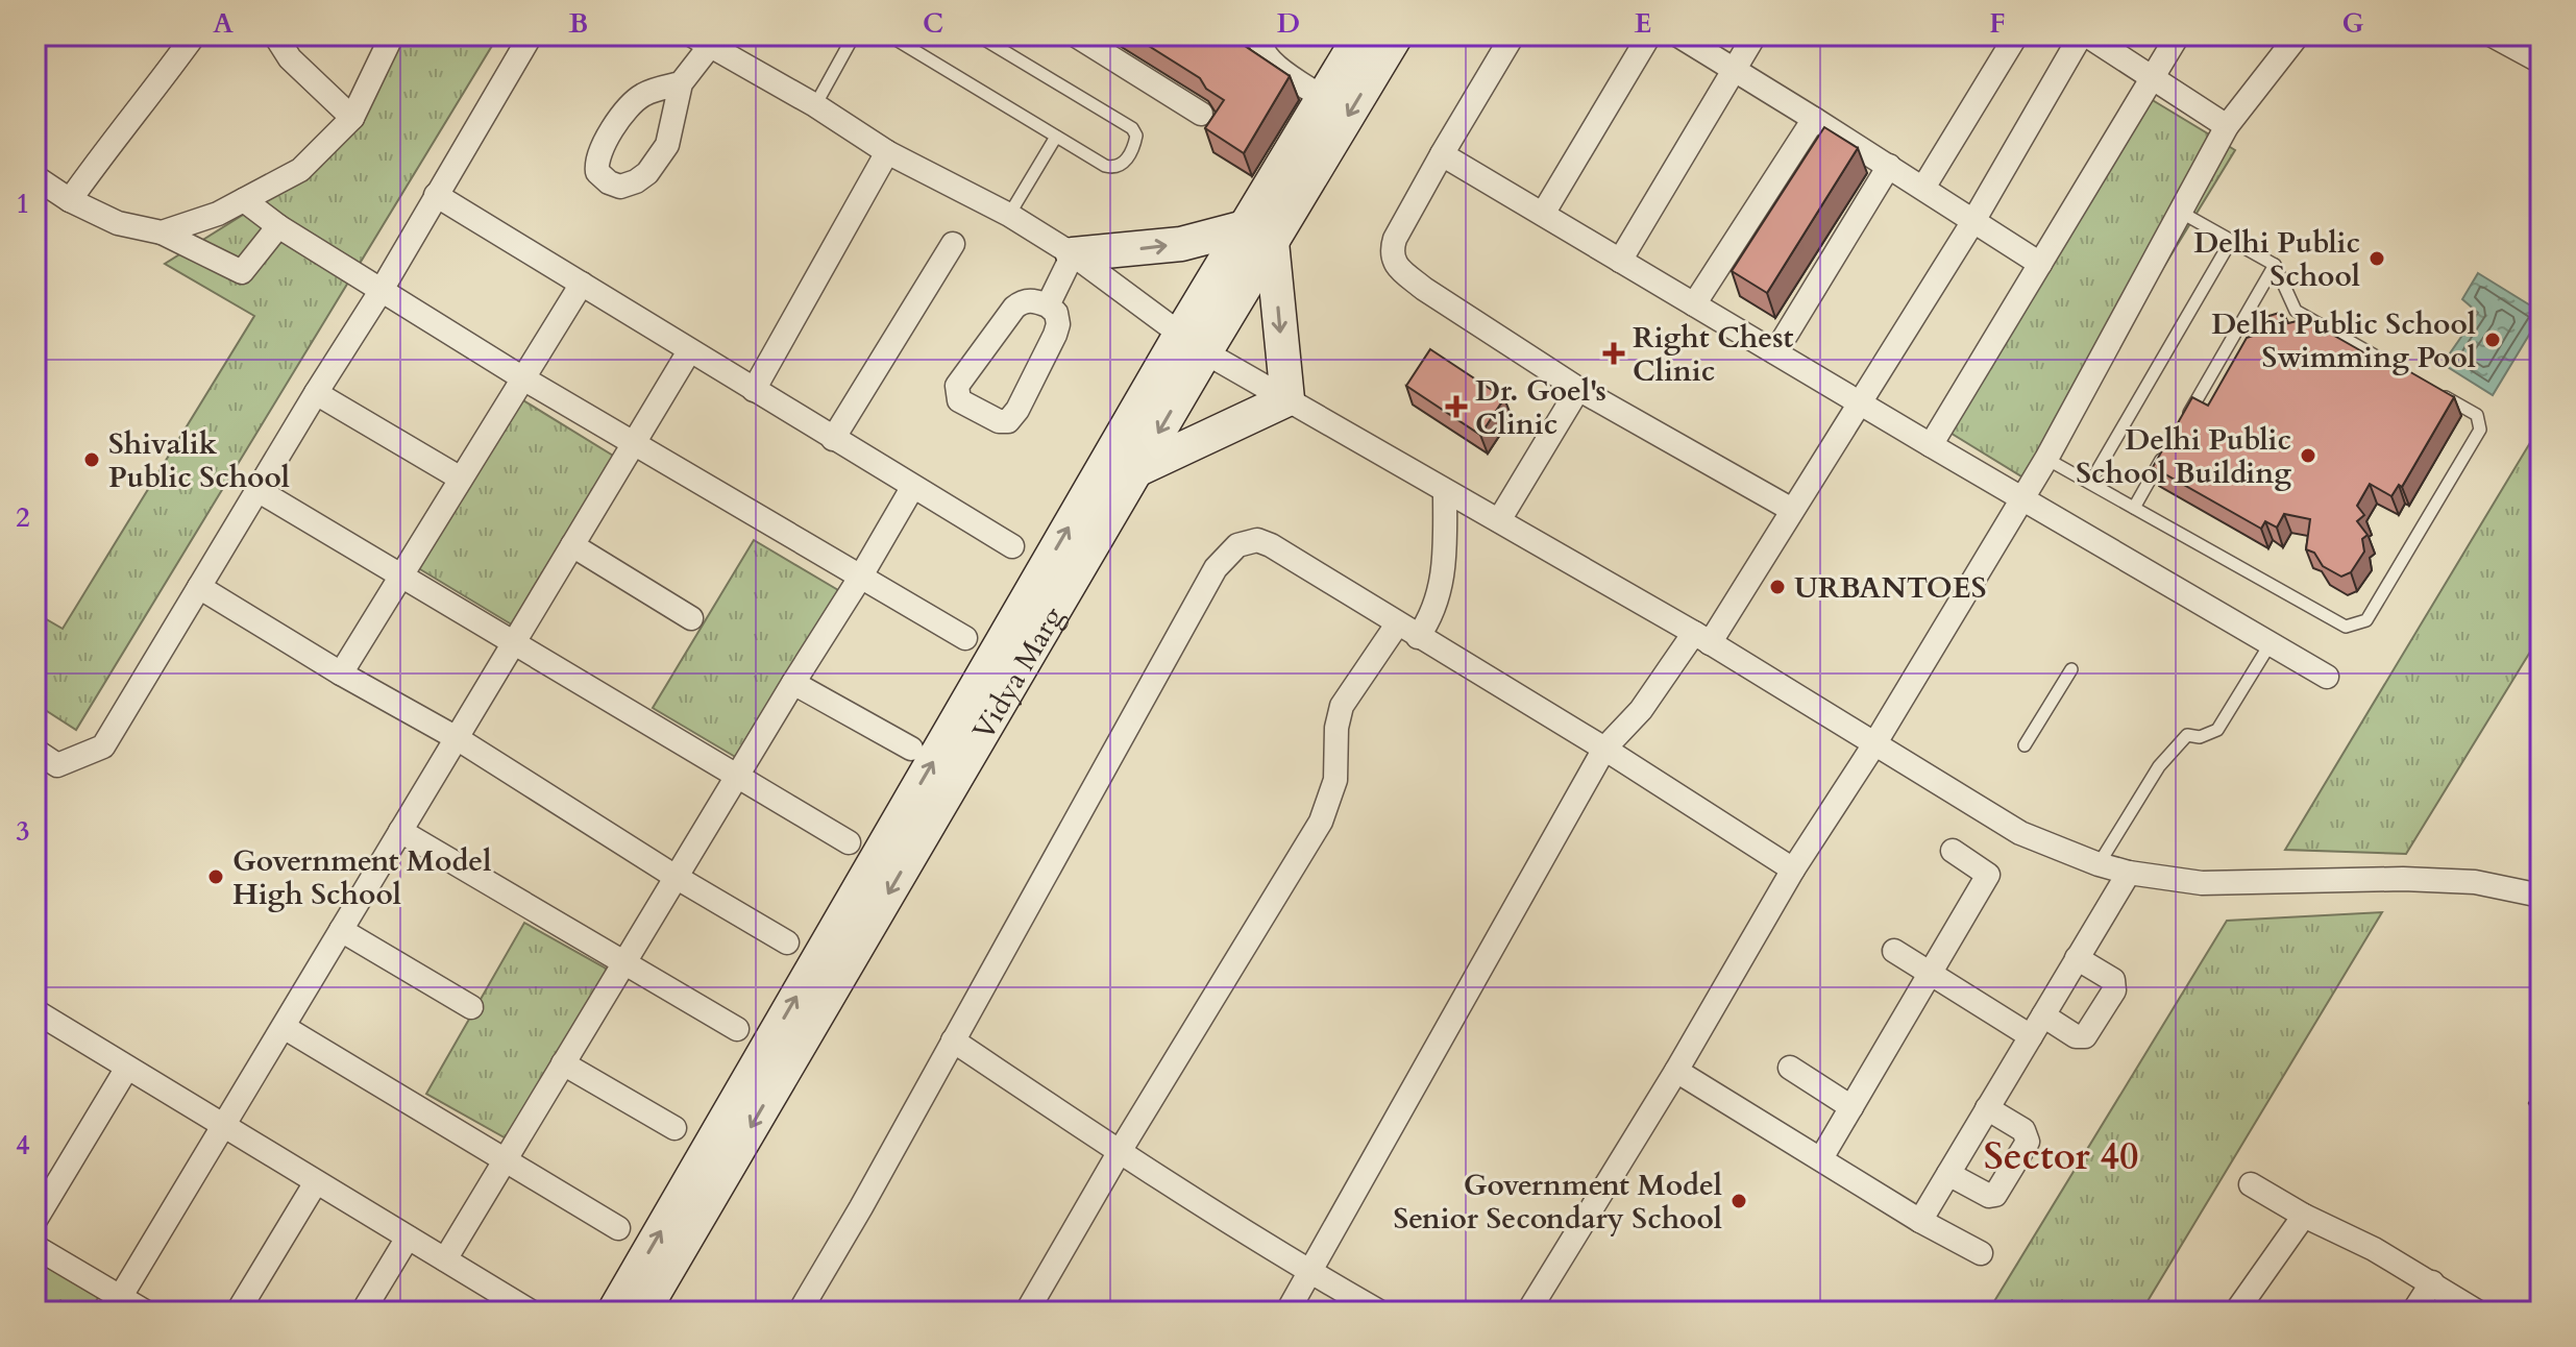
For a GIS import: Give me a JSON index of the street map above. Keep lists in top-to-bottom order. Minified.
{"streets":{"main road":["Vidya Marg"]},"districts":["Sector 40"],"places":{"other":["Delhi Public School","Delhi Public School Swimming Pool","Delhi Public School Building","Shivalik Public School","URBANTOES","Government Model High School","Government Model Senior Secondary School"],"health":["Right Chest Clinic","Dr. Goel's Clinic"]},"grid":{"columns":["A","B","C","D","E","F","G"],"rows":["1","2","3","4"]}}
